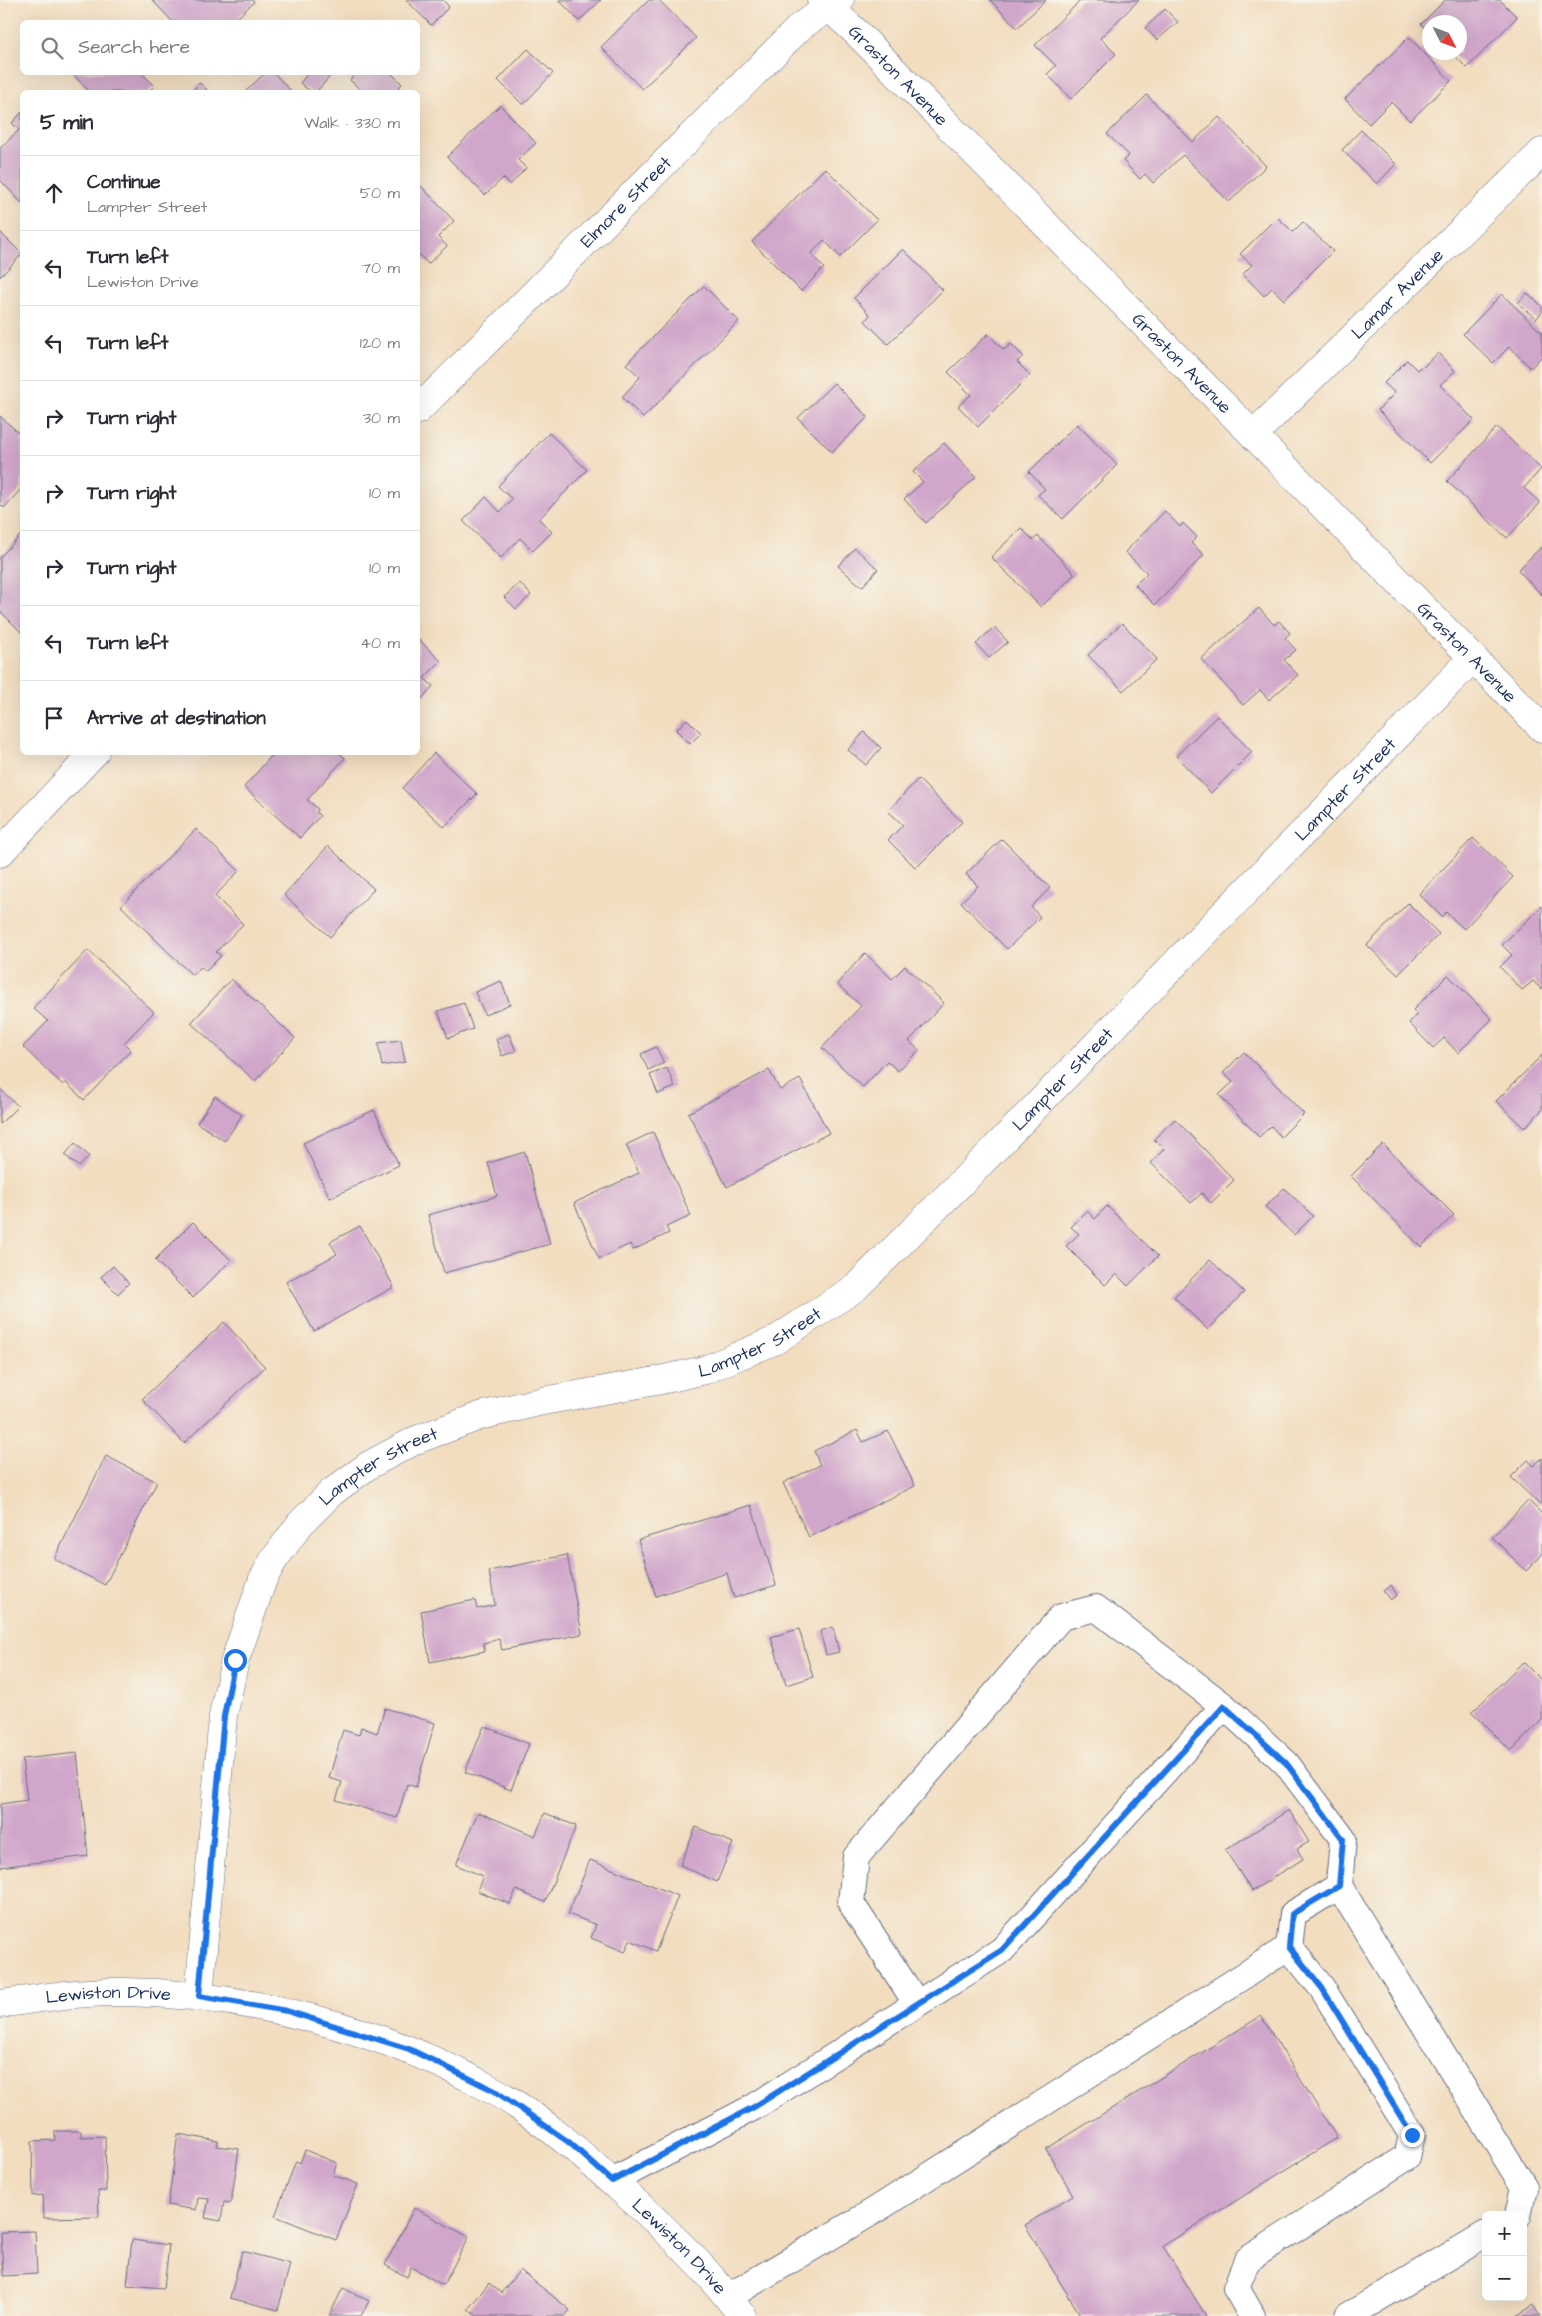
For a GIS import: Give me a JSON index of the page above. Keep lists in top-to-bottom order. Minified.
{"streets":{"street":["Graston Avenue","Elmore Street","Lamar Avenue","Lampter Street","Lewiston Drive"]},"crossings":[["Graston Avenue","Elmore Street"],["Graston Avenue","Lamar Avenue"],["Graston Avenue","Lampter Street"],["Lampter Street","Lewiston Drive"]],"north":"bottom right","page":{"search":"Search here","heading":["5 min","Walk · 330 m"],"list":[["Continue","Lampter Street","50 m"],["Turn left","Lewiston Drive","70 m"],["Turn left","120 m"],["Turn right","30 m"],["Turn right","10 m"],["Turn right","10 m"],["Turn left","40 m"],"Arrive at destination"],"map_buttons":["+","−"]}}
